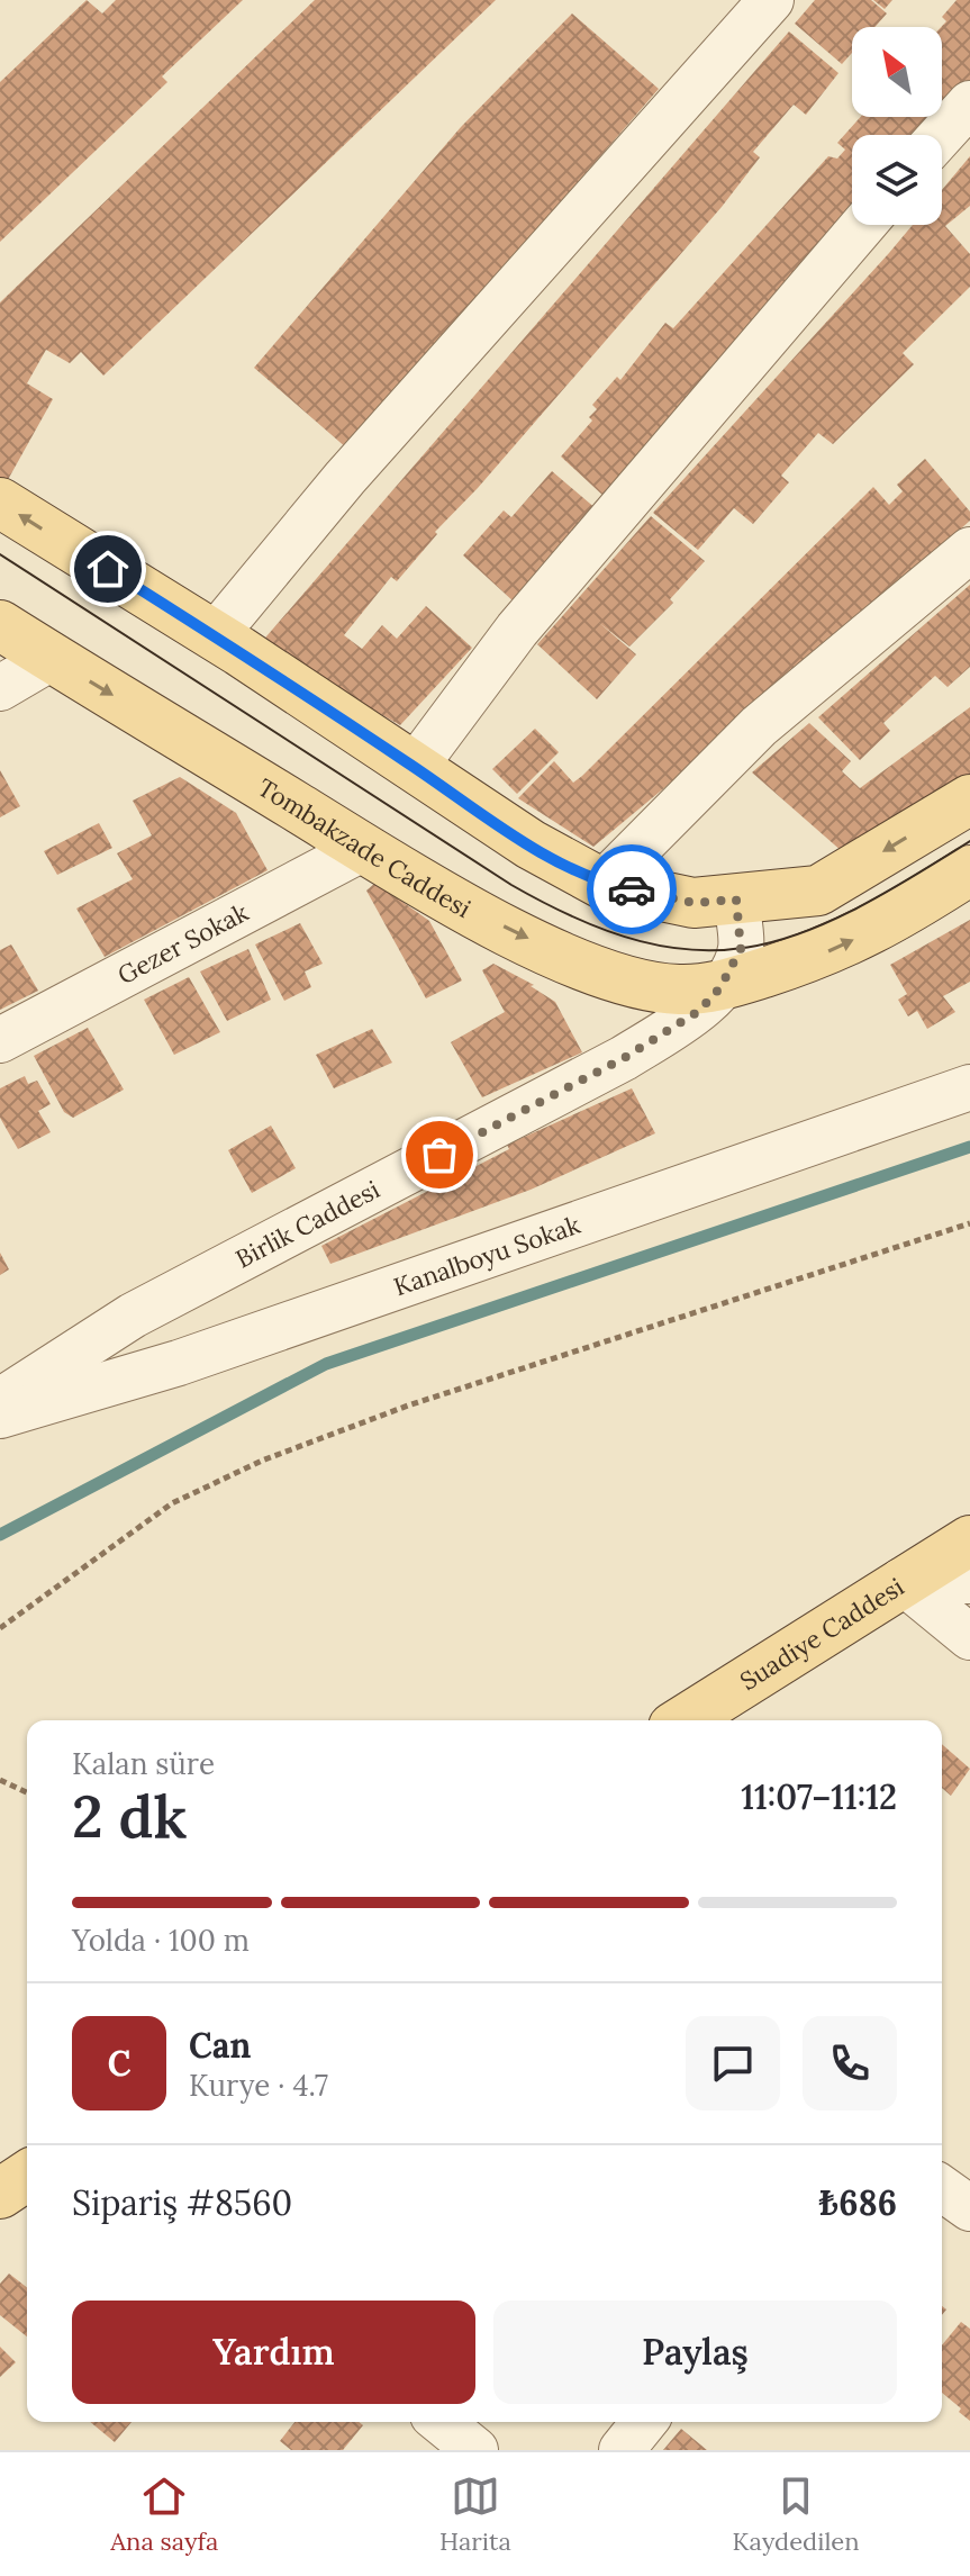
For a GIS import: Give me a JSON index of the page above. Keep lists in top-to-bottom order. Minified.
{"streets":{"main road":["Tombakzade Caddesi","Birlik Caddesi","Suadiye Caddesi"],"street":["Gezer Sokak","Kanalboyu Sokak"]},"crossings":[["Tombakzade Caddesi","Gezer Sokak"],["Tombakzade Caddesi","Birlik Caddesi"]],"north":"top left","page":{"heading":["2 dk","Kalan süre","11:07–11:12"],"panel":["Can","Kurye · 4.7","Sipariş #8560","₺686"],"bar":"Yolda · 100 m","round":"C","buttons":["Yardım","Paylaş"],"tabs":["Ana sayfa","Harita","Kaydedilen"]}}
